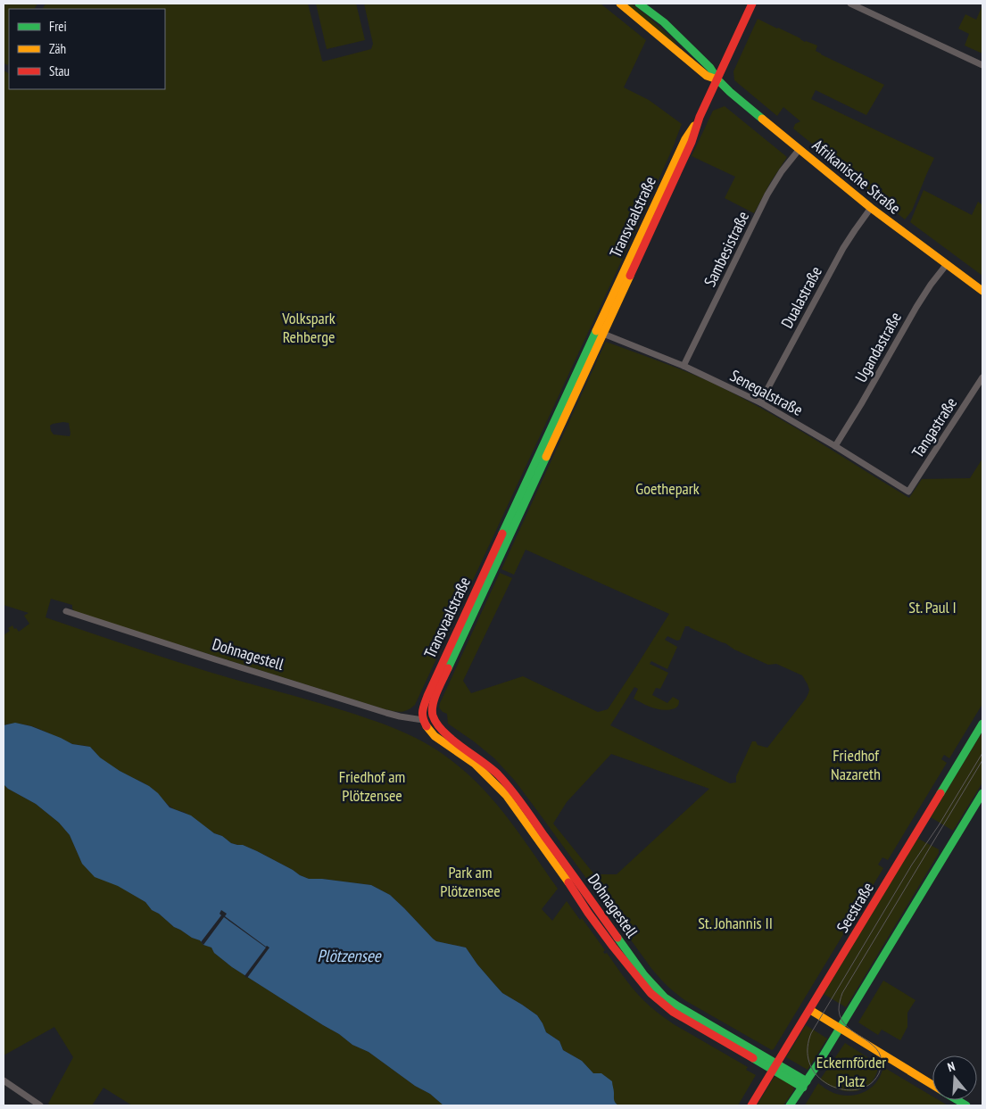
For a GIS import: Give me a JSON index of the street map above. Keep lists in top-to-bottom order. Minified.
{"streets":{"street":["Afrikanische Straße","Transvaalstraße","Sambesistraße","Dualastraße","Ugandastraße","Senegalstraße","Tangastraße","Dohnagestell","Seestraße"]},"crossings":[["Afrikanische Straße","Transvaalstraße"],["Afrikanische Straße","Sambesistraße"],["Afrikanische Straße","Dualastraße"],["Afrikanische Straße","Ugandastraße"],["Transvaalstraße","Senegalstraße"],["Transvaalstraße","Dohnagestell"],["Sambesistraße","Senegalstraße"],["Dualastraße","Senegalstraße"],["Ugandastraße","Senegalstraße"],["Senegalstraße","Tangastraße"],["Dohnagestell","Seestraße"]],"water":["Plötzensee"],"parks":["Volkspark Rehberge","Goethepark","St. Paul I","Friedhof Nazareth","Friedhof am Plötzensee","Park am Plötzensee","St. Johannis II","Eckernförder Platz"],"legend":["Frei","Zäh","Stau"],"north":"top"}
